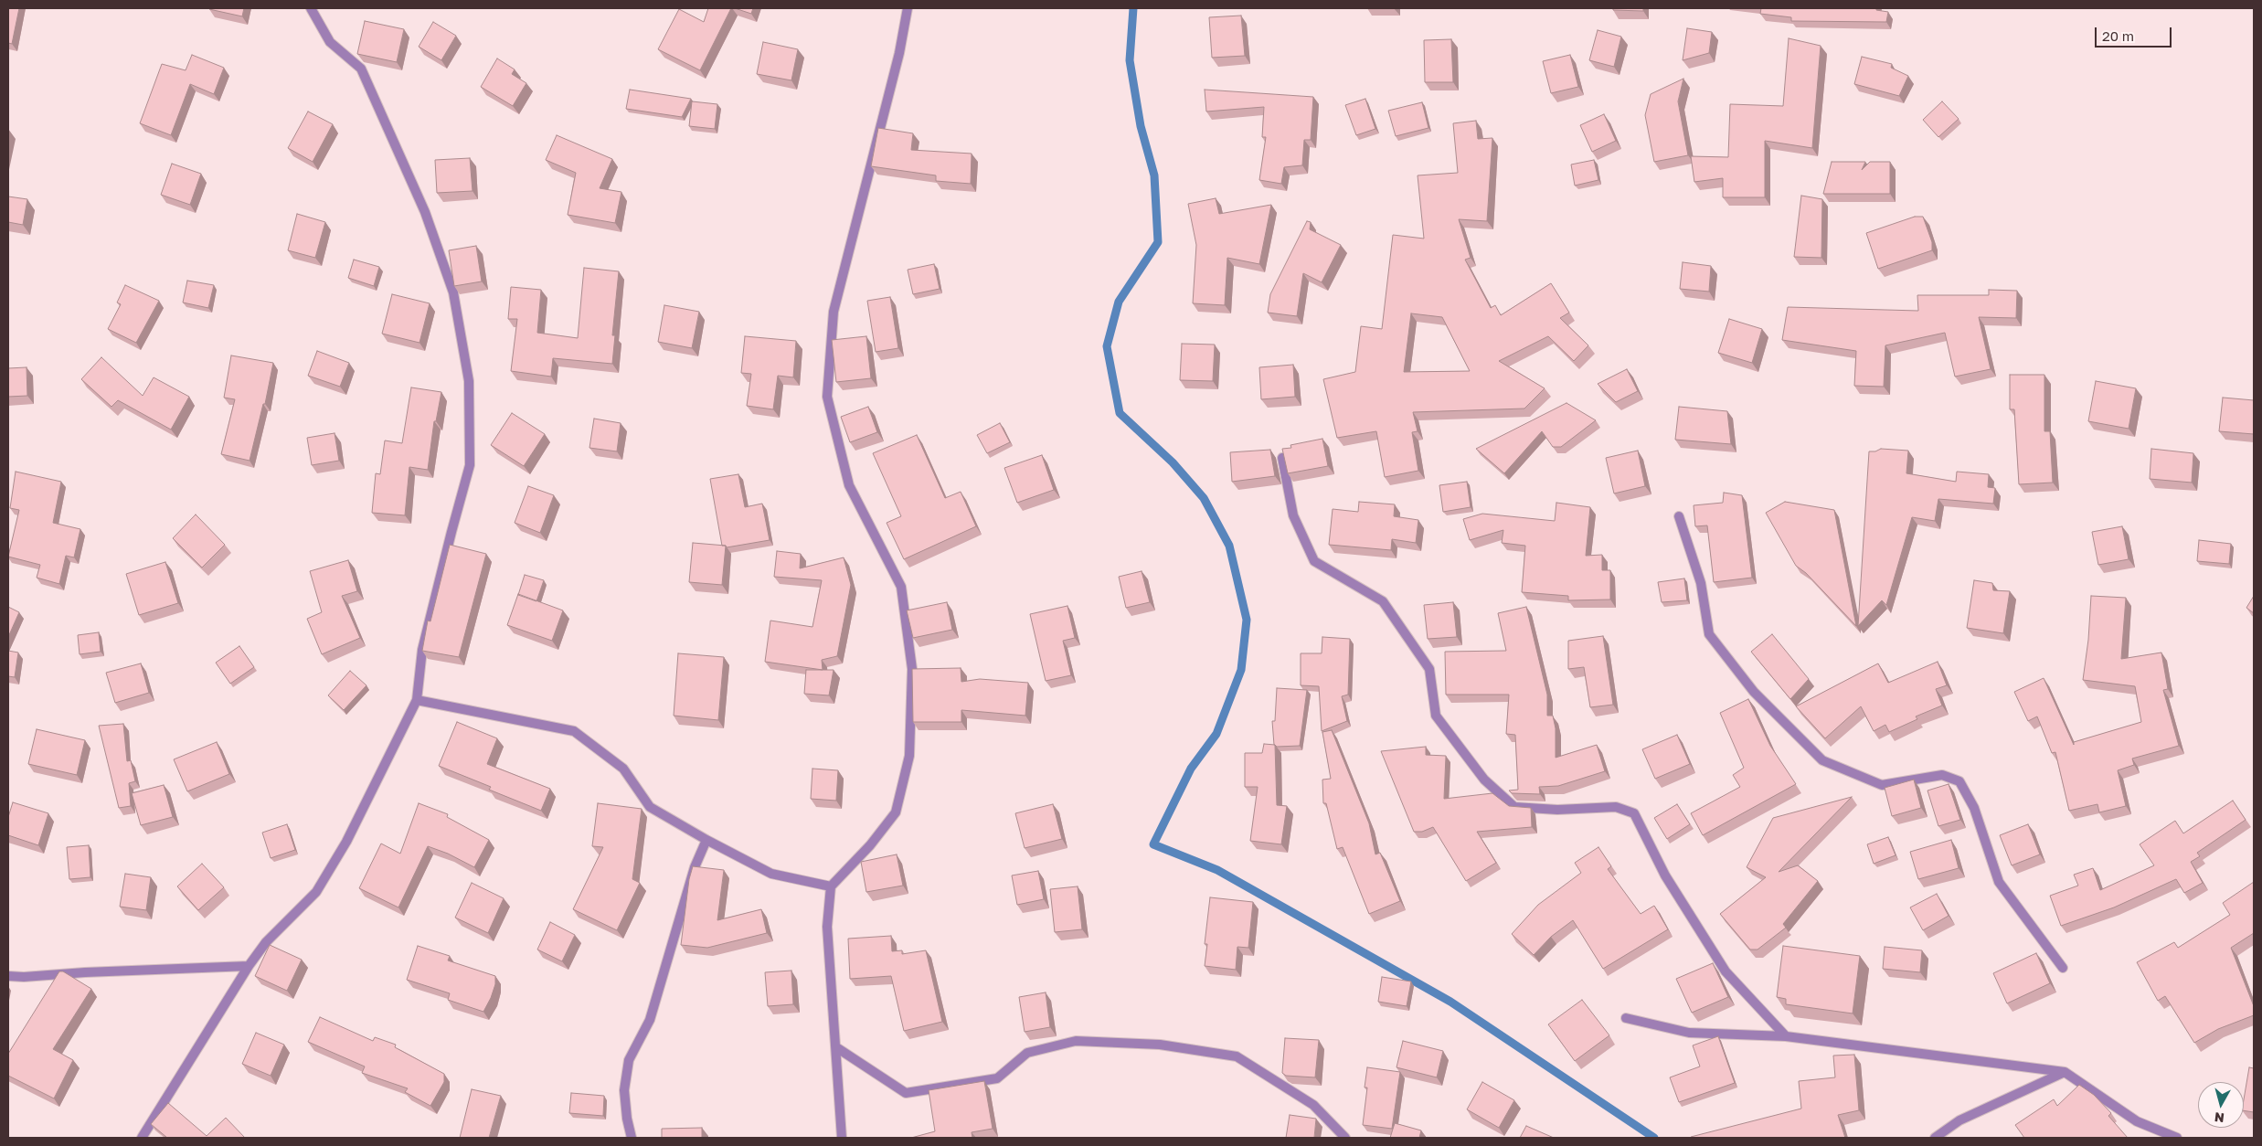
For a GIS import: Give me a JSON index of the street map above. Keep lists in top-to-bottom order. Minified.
{"scale_bar":"20 m","north":"bottom"}
